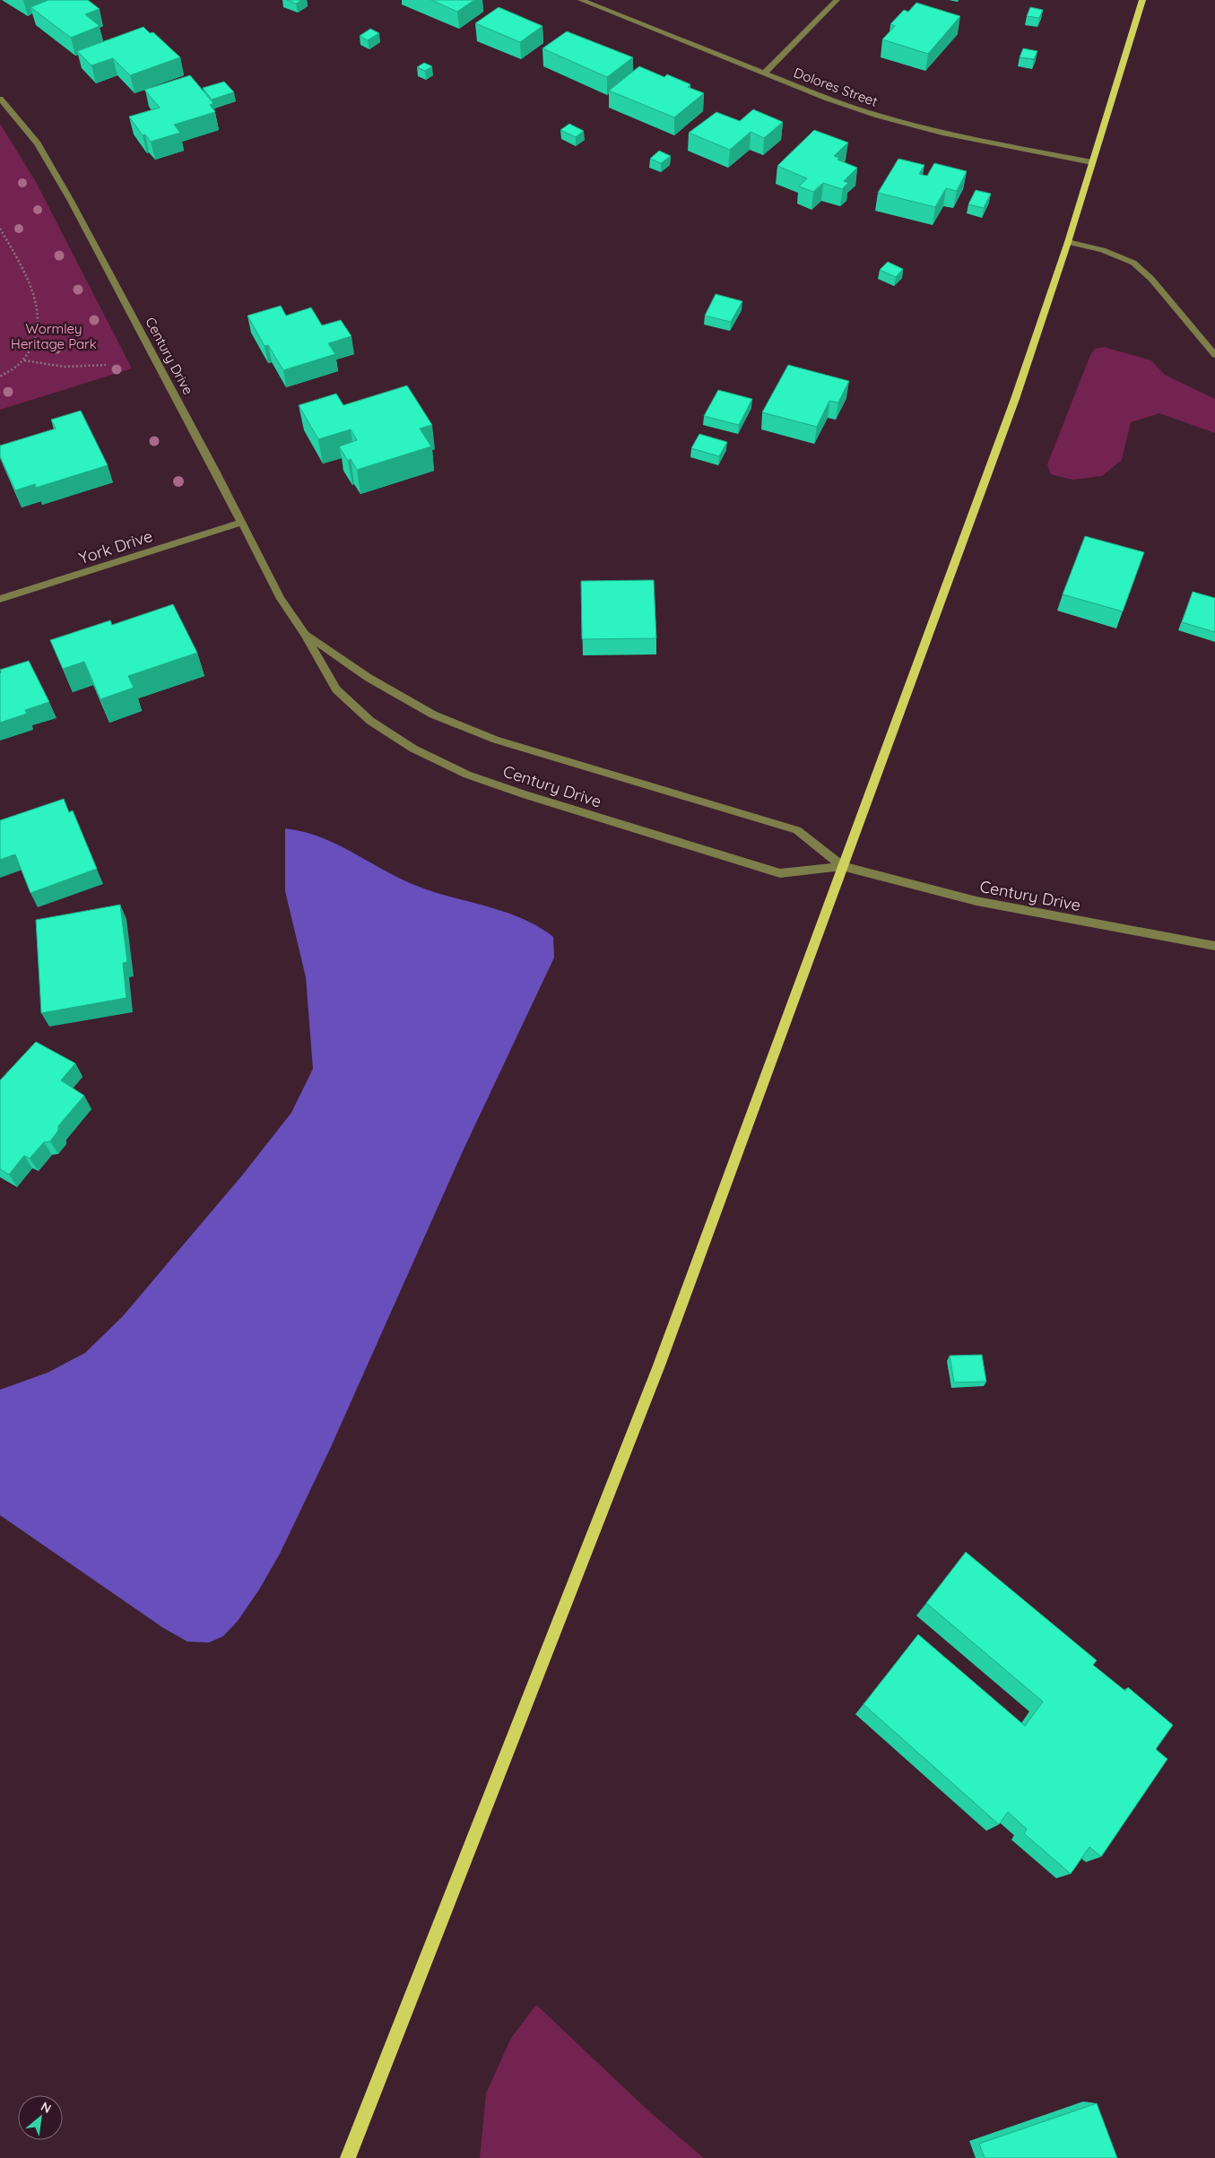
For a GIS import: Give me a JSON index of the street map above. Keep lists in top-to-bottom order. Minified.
{"streets":{"street":["Dolores Street","Century Drive","York Drive"]},"crossings":[["Century Drive","York Drive"]],"parks":["Wormley Heritage Park"],"north":"top right"}
